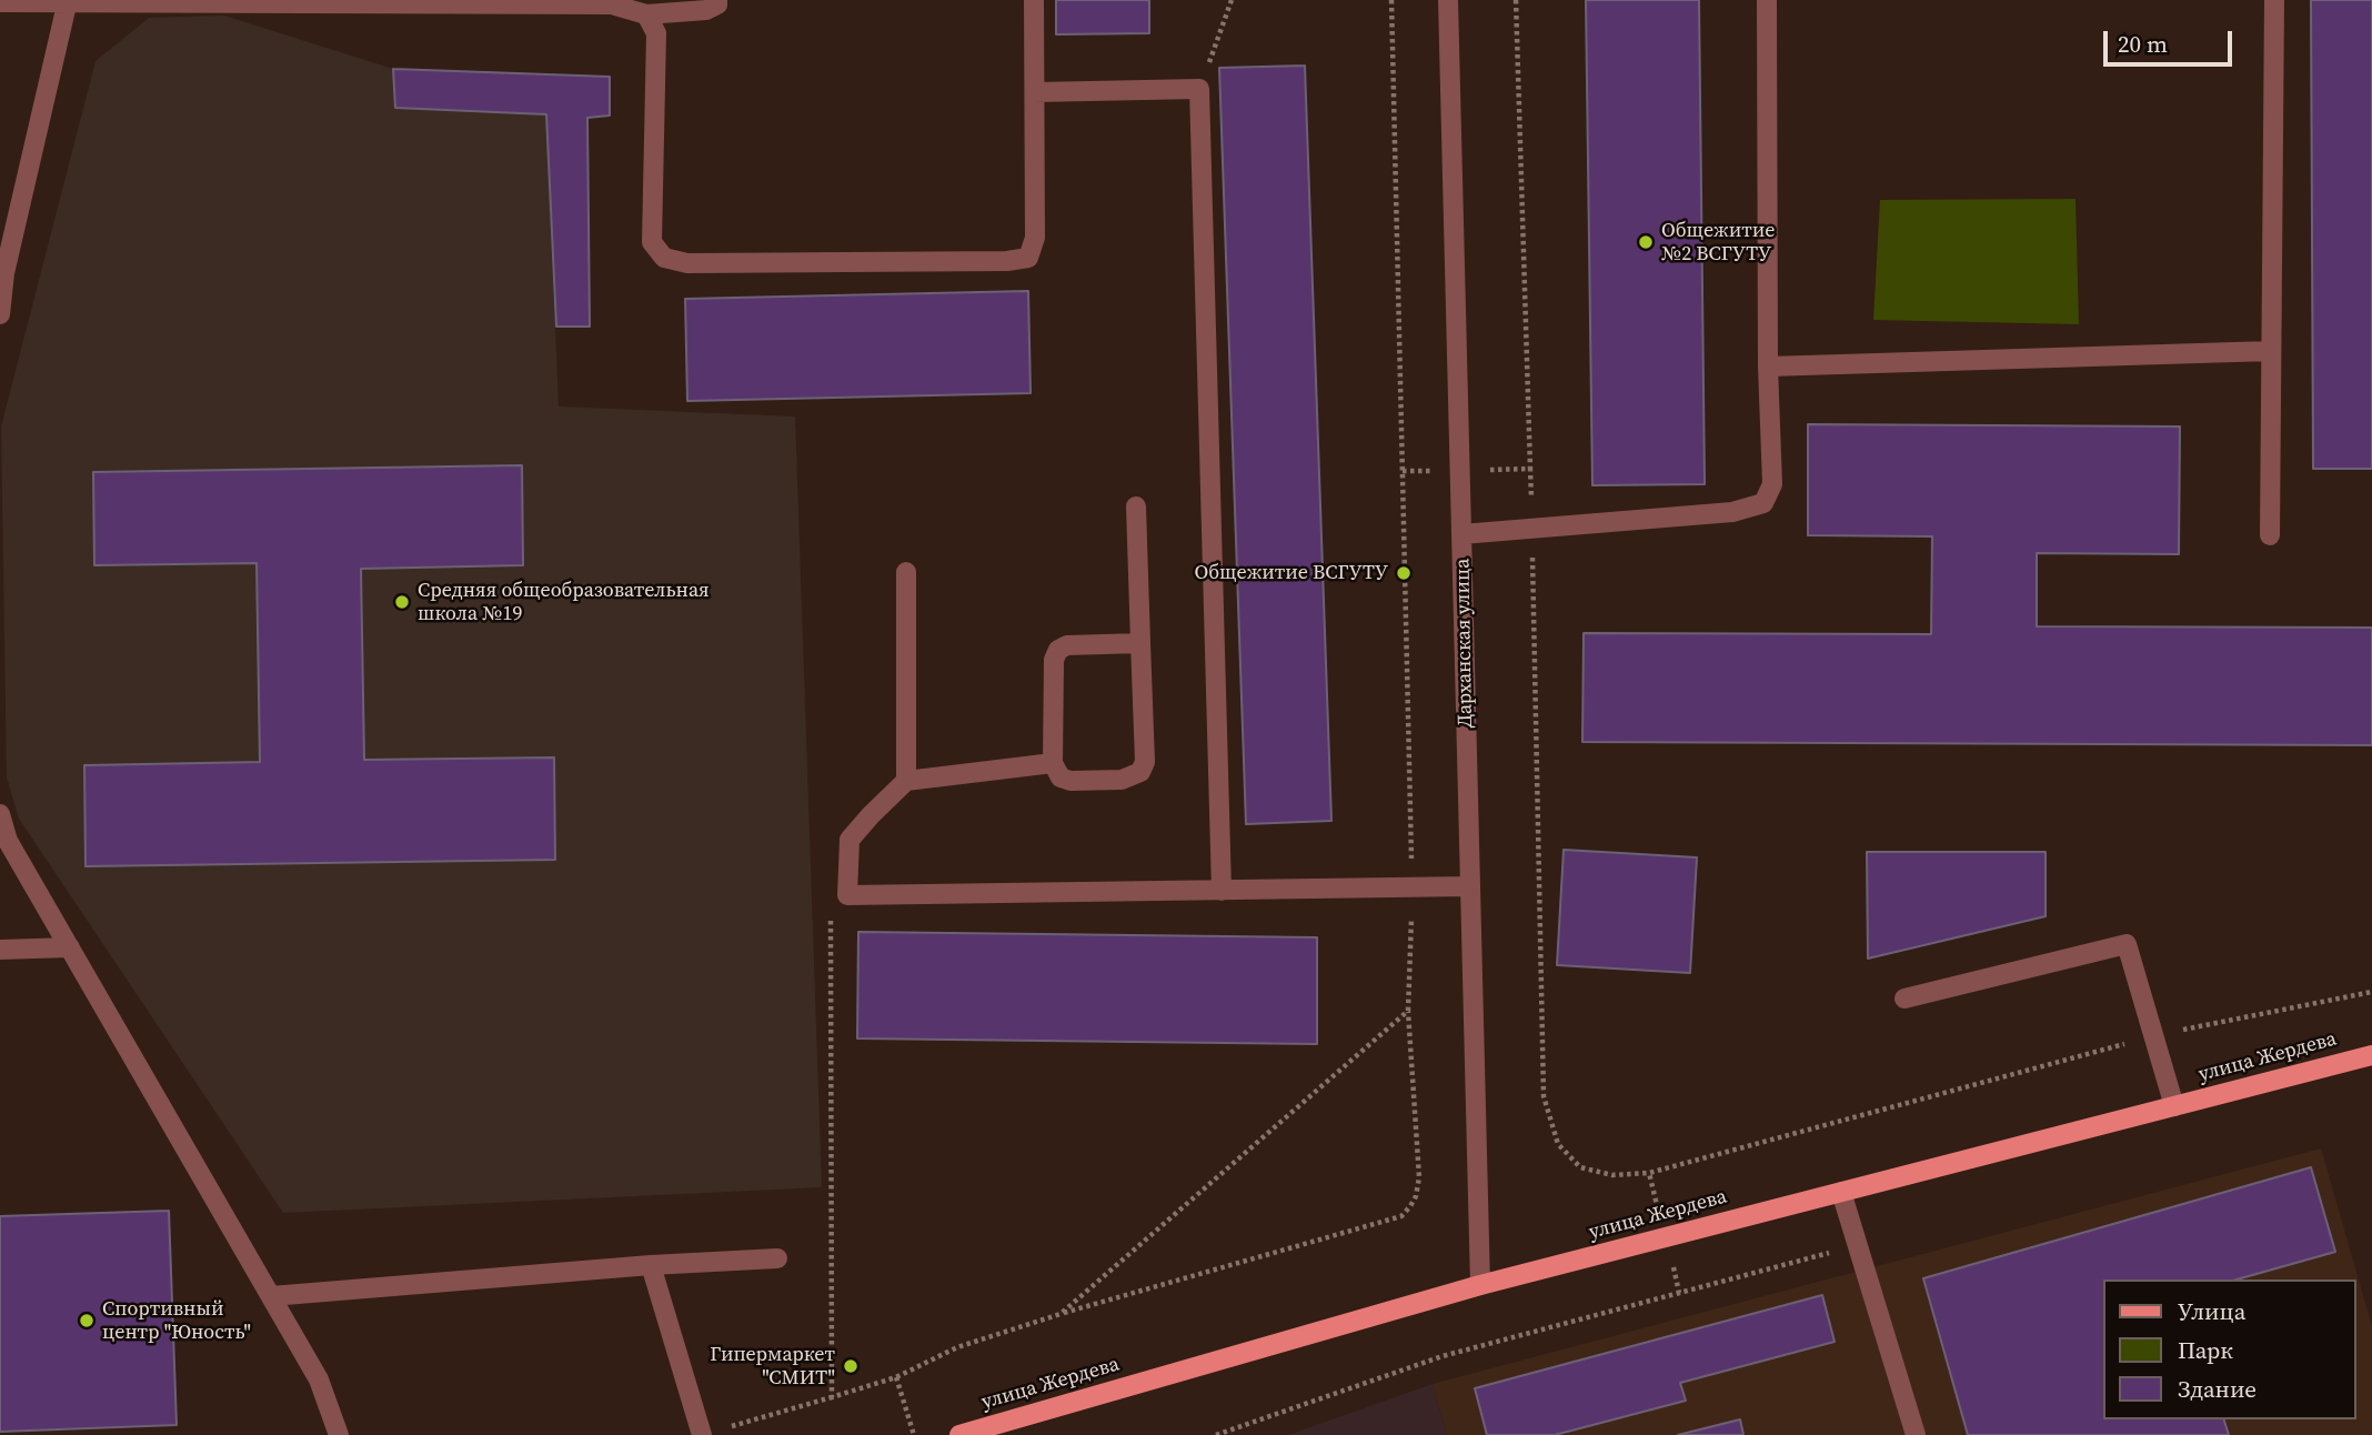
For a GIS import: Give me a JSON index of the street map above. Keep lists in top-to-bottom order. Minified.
{"streets":{"main road":["улица Жердева"],"street":["Дарханская улица"]},"crossings":[["Дарханская улица","улица Жердева"]],"places":["Общежитие №2 ВСГУТУ","Общежитие ВСГУТУ","Средняя общеобразовательная школа №19","Спортивный центр \"Юность\"","Гипермаркет \"СМИТ\""],"legend":["Улица","Парк","Здание"],"scale_bar":"20 m"}
